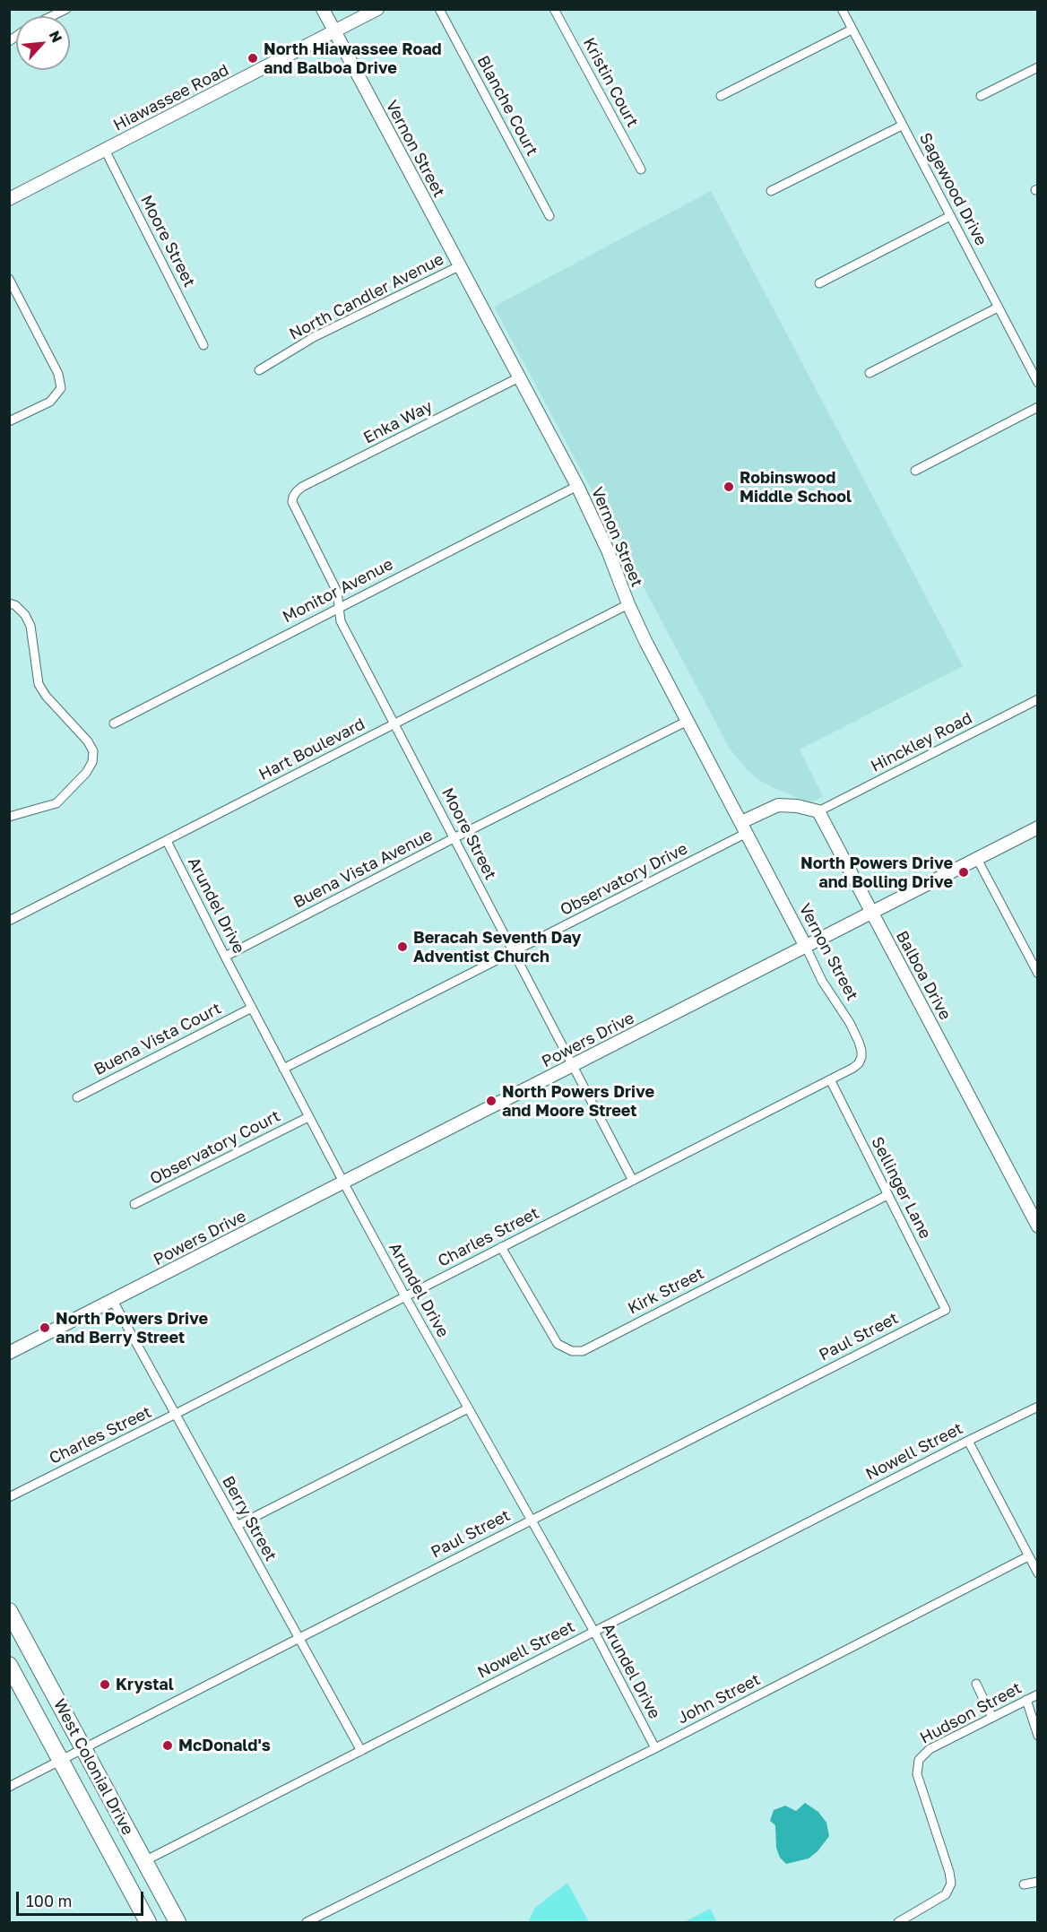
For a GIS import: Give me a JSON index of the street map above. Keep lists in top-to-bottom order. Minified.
{"streets":{"highway":["West Colonial Drive"],"street":["Kristin Court","Hiawassee Road","Blanche Court","Vernon Street","Sagewood Drive","Moore Street","North Candler Avenue","Enka Way","Monitor Avenue","Hinckley Road","Hart Boulevard","Buena Vista Avenue","Observatory Drive","Arundel Drive","Balboa Drive","Buena Vista Court","Powers Drive","Observatory Court","Sellinger Lane","Charles Street","Kirk Street","Paul Street","Nowell Street","Berry Street","John Street","Hudson Street"]},"crossings":[["Hiawassee Road","Vernon Street"],["Hiawassee Road","Moore Street"],["Vernon Street","North Candler Avenue"],["Vernon Street","Enka Way"],["Vernon Street","Monitor Avenue"],["Vernon Street","Hart Boulevard"],["Vernon Street","Buena Vista Avenue"],["Vernon Street","Observatory Drive"],["Vernon Street","Powers Drive"],["Vernon Street","Charles Street"],["Moore Street","Enka Way"],["Moore Street","Monitor Avenue"],["Moore Street","Hart Boulevard"],["Moore Street","Buena Vista Avenue"],["Moore Street","Observatory Drive"],["Moore Street","Powers Drive"],["Moore Street","Charles Street"],["Hinckley Road","Balboa Drive"],["Hart Boulevard","Arundel Drive"],["Buena Vista Avenue","Arundel Drive"],["Observatory Drive","Arundel Drive"],["Arundel Drive","Buena Vista Court"],["Arundel Drive","Powers Drive"],["Arundel Drive","Observatory Court"],["Arundel Drive","Charles Street"],["Arundel Drive","Paul Street"],["Arundel Drive","Nowell Street"],["Arundel Drive","John Street"],["Balboa Drive","Powers Drive"],["Powers Drive","Berry Street"],["Sellinger Lane","Charles Street"],["Sellinger Lane","Kirk Street"],["Sellinger Lane","Paul Street"],["Charles Street","Kirk Street"],["Charles Street","Berry Street"],["Paul Street","Berry Street"],["Paul Street","West Colonial Drive"],["Nowell Street","Berry Street"],["Nowell Street","West Colonial Drive"]],"places":["North Hiawassee Road and Balboa Drive","Robinswood Middle School","North Powers Drive and Bolling Drive","Beracah Seventh Day Adventist Church","North Powers Drive and Moore Street","North Powers Drive and Berry Street","Krystal","McDonald's"],"scale_bar":"100 m","north":"top right"}
